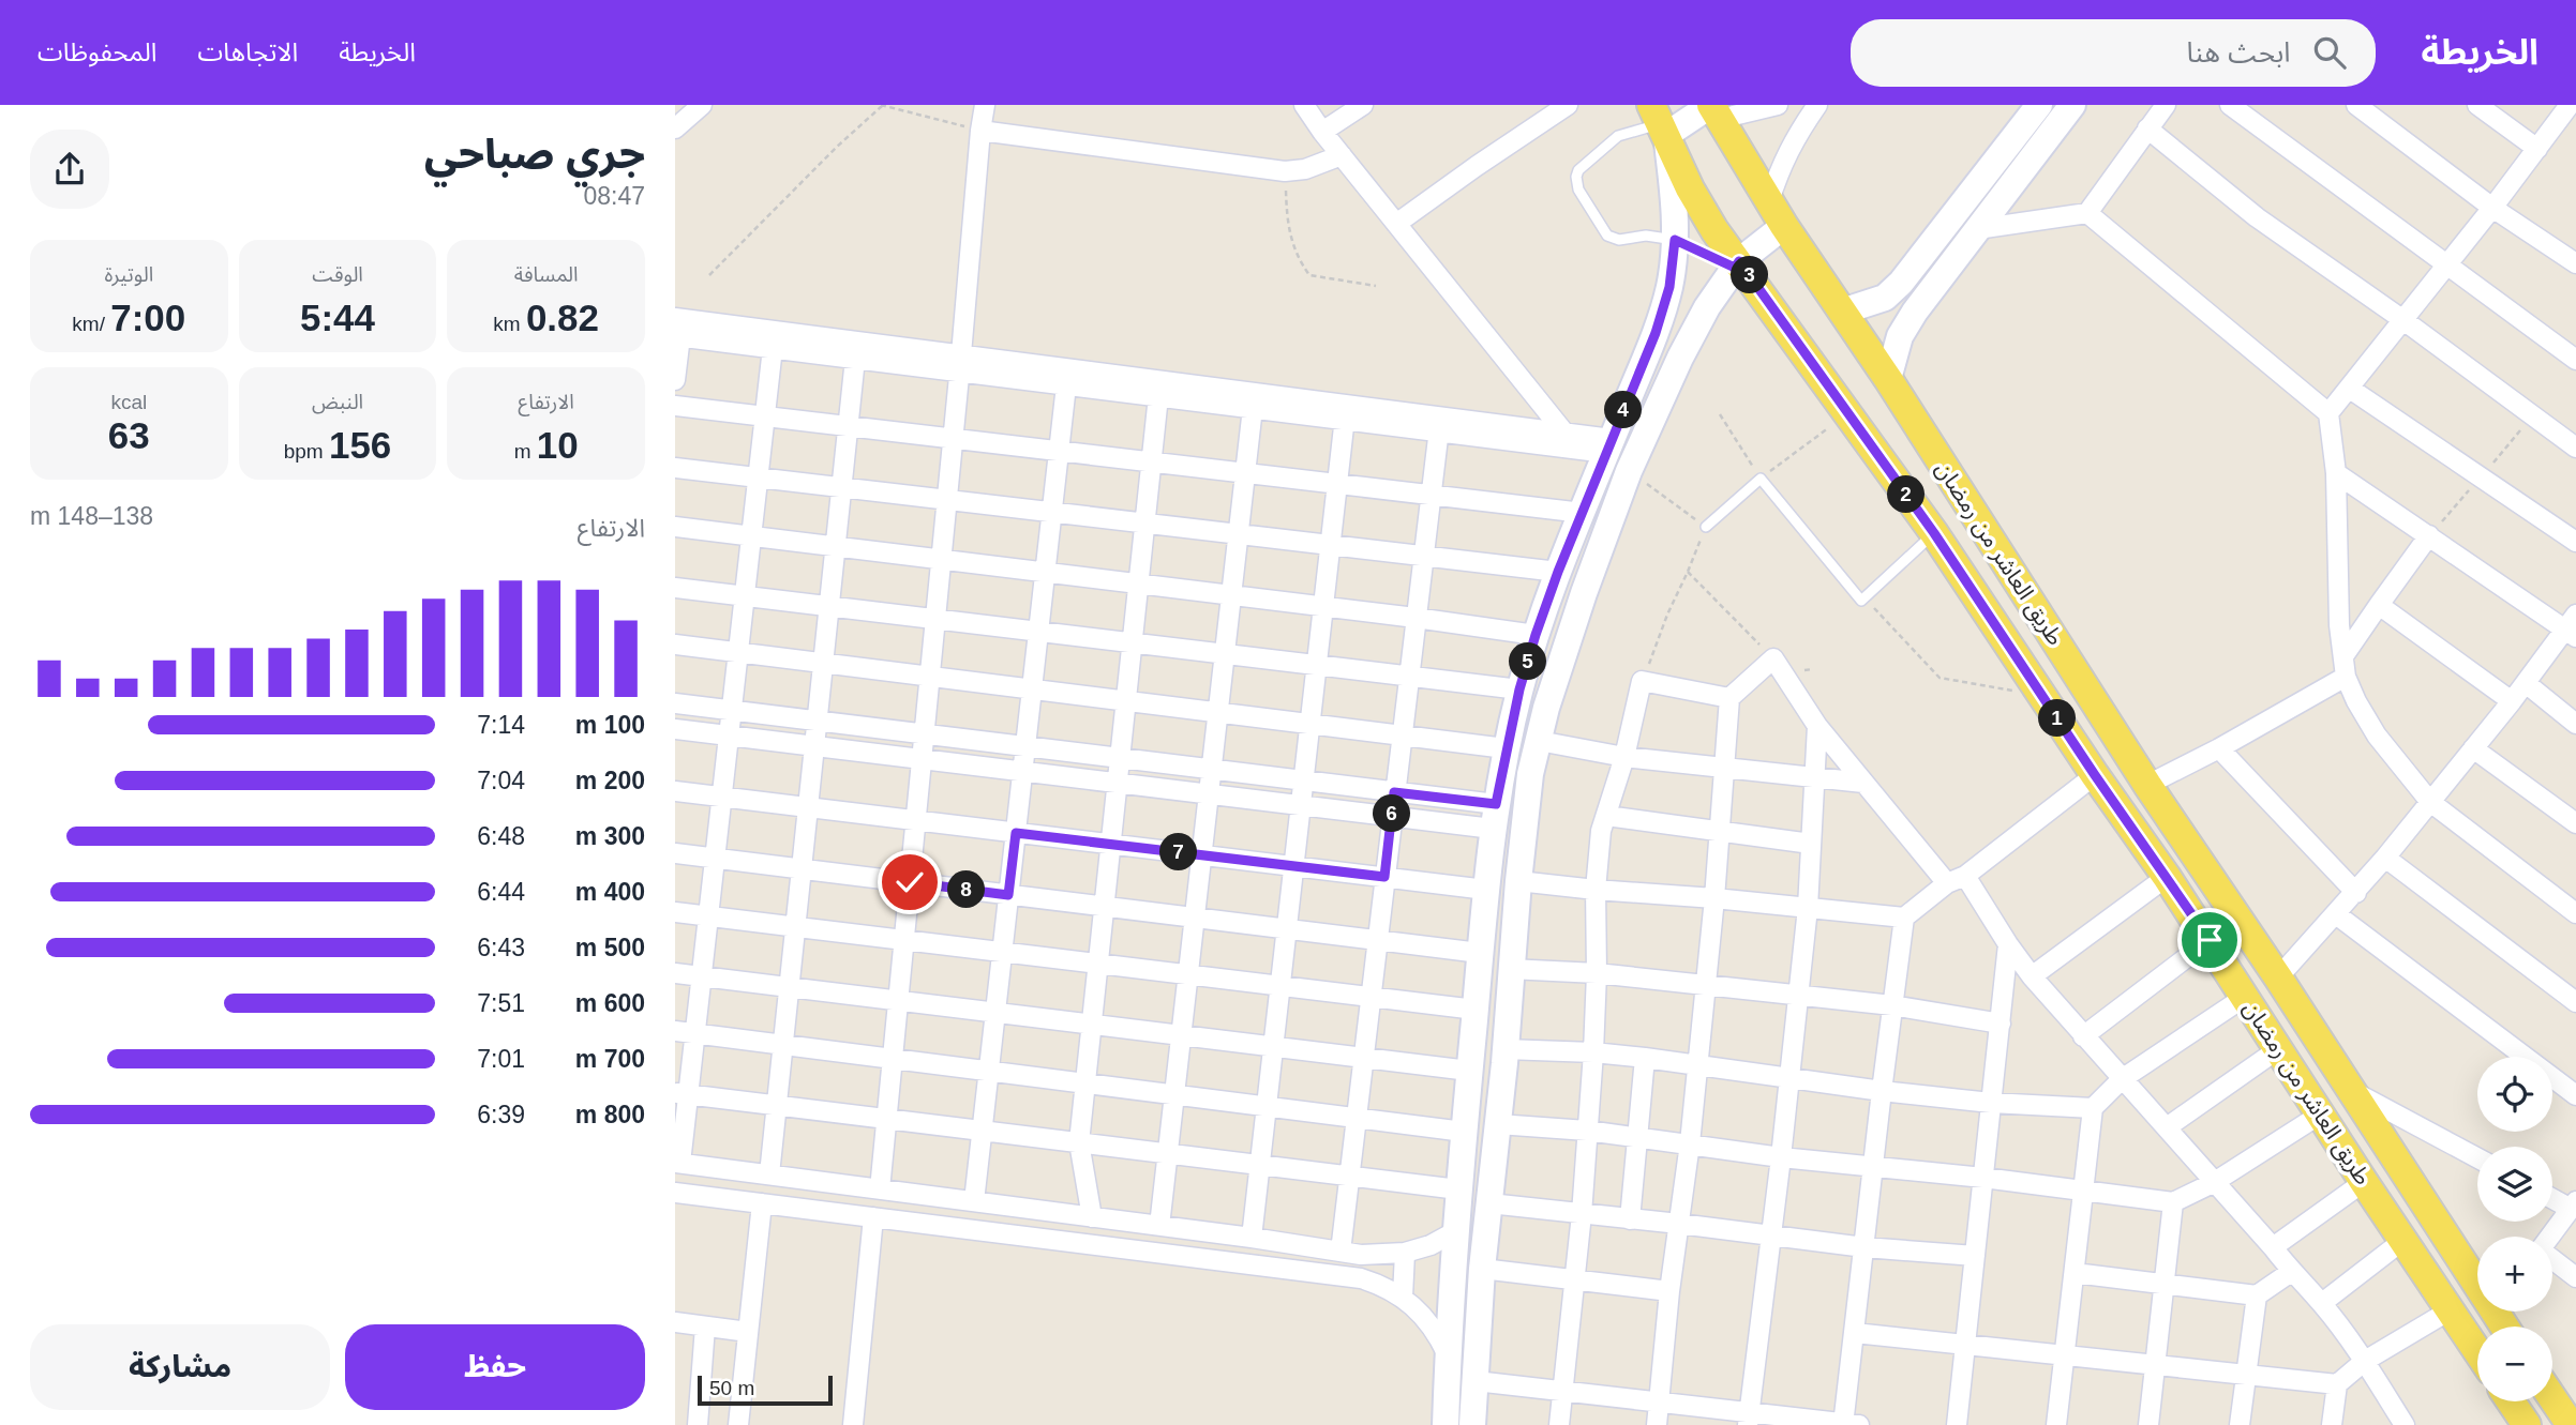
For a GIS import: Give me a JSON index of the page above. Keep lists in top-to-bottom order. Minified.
{"streets":{"main road":["طريق العاشر من رمضان"]},"scale_bar":"50 m","page":{"header":"الخريطة","search":"ابحث هنا","nav":["الخريطة","الاتجاهات","المحفوظات"],"heading":["جري صباحي","08:47"],"stats":[["المسافة","0.82 km"],["الوقت","5:44"],["الوتيرة","7:00 /km"],["الارتفاع","10 m"],["النبض","156 bpm"],["kcal","63"]],"pins":["3","4","2","5","1","6","7","8"],"chart":["الارتفاع","138–148 m"],"list":[{"name":"100 m","note":"7:14"},{"name":"200 m","note":"7:04"},{"name":"300 m","note":"6:48"},{"name":"400 m","note":"6:44"},{"name":"500 m","note":"6:43"},{"name":"600 m","note":"7:51"},{"name":"700 m","note":"7:01"},{"name":"800 m","note":"6:39"}],"map_buttons":["+","−"],"buttons":["حفظ","مشاركة"],"scale":"50 m"}}
